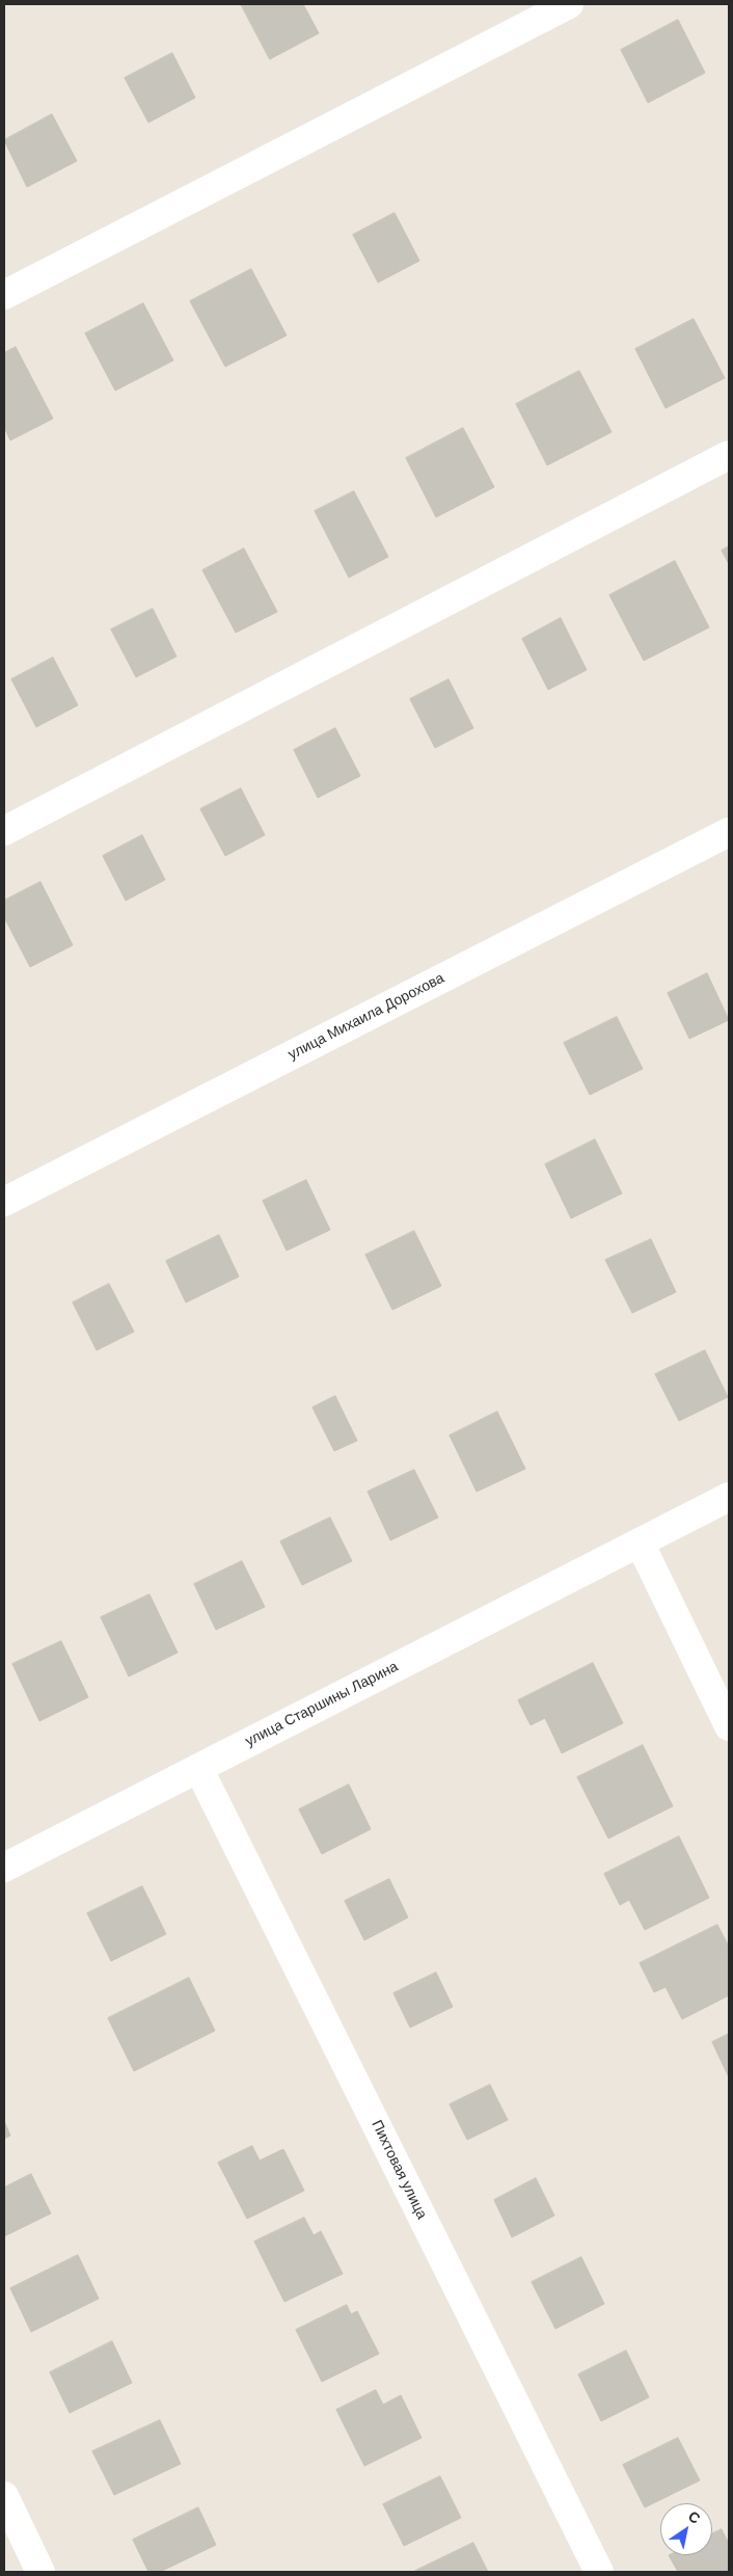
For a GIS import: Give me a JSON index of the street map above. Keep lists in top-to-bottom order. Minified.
{"streets":{"street":["улица Михаила Дорохова","улица Старшины Ларина","Пихтовая улица"]},"crossings":[["улица Старшины Ларина","Пихтовая улица"]],"north":"top right"}
